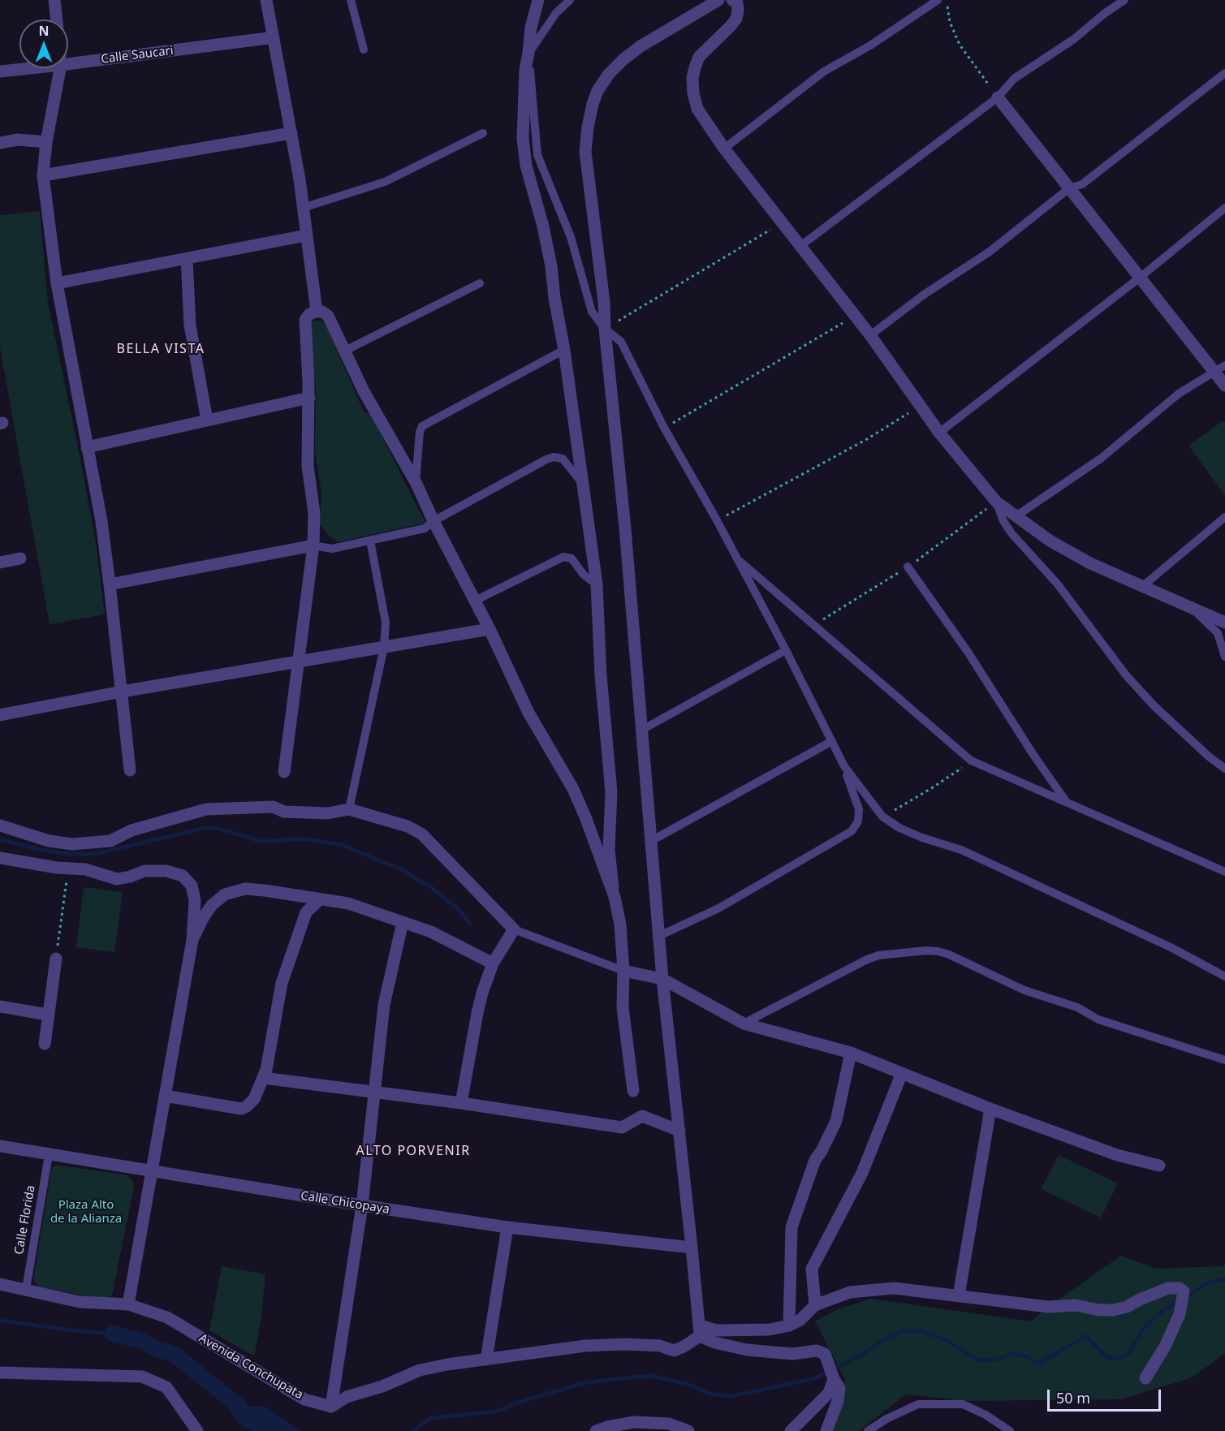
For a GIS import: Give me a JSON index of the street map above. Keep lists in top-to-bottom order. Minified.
{"streets":{"street":["Calle Saucari","Calle Chicopaya","Avenida Conchupata"],"lane":["Calle Florida"]},"crossings":[["Calle Chicopaya","Calle Florida"],["Calle Florida","Avenida Conchupata"]],"districts":["BELLA VISTA","ALTO PORVENIR"],"parks":["Plaza Alto de la Alianza"],"scale_bar":"50 m","north":"top"}
